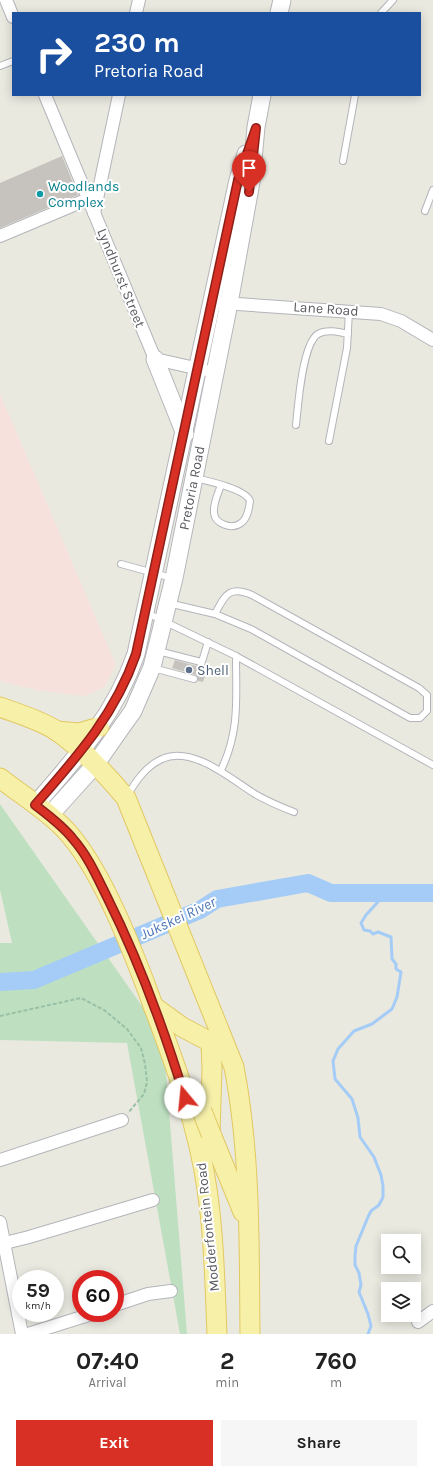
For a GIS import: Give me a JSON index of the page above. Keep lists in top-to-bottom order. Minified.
{"streets":{"main road":["Pretoria Road","Modderfontein Road"],"street":["Lyndhurst Street","Lane Road"]},"crossings":[["Lane Road","Pretoria Road"],["Pretoria Road","Modderfontein Road"]],"water":["Jukskei River"],"places":["Woodlands Complex","Shell"],"page":{"turn":["230 m","Pretoria Road"],"speed":"59 km/h","limit":"60","eta":["07:40","Arrival","2","min","760","m"],"buttons":["Exit","Share"]}}
